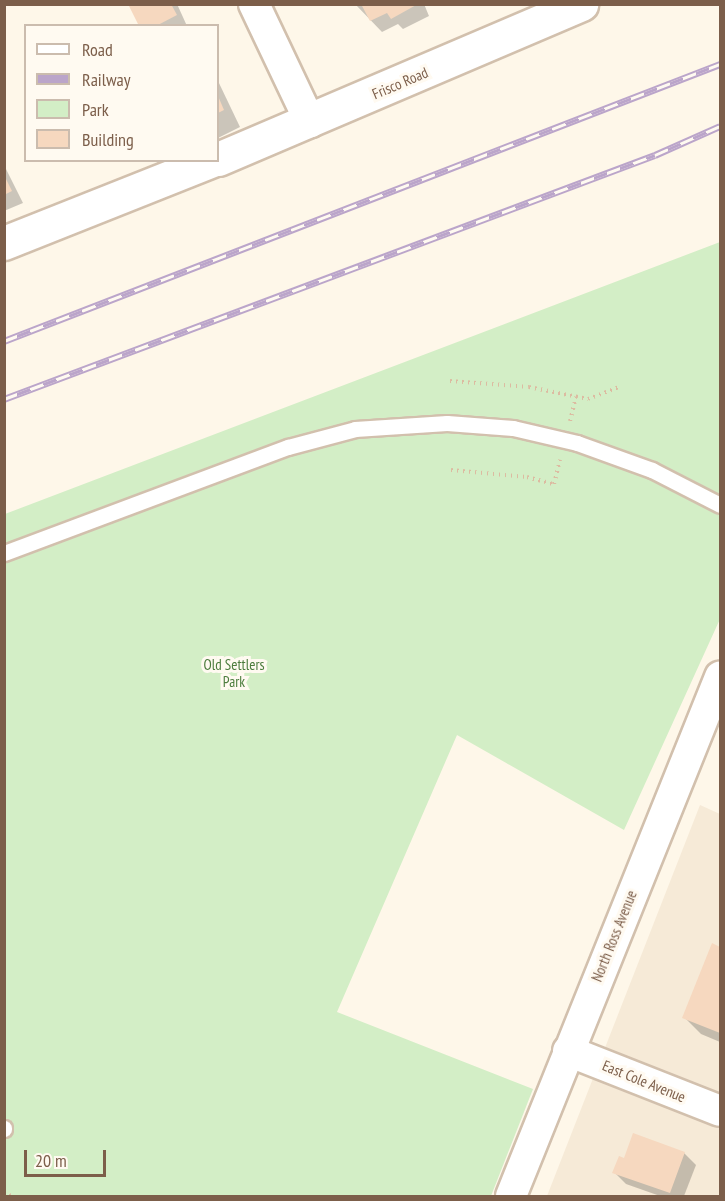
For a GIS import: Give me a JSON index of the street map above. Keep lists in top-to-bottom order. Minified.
{"streets":{"street":["Frisco Road","North Ross Avenue","East Cole Avenue"]},"crossings":[["North Ross Avenue","East Cole Avenue"]],"parks":["Old Settlers Park"],"legend":["Road","Railway","Park","Building"],"scale_bar":"20 m"}
